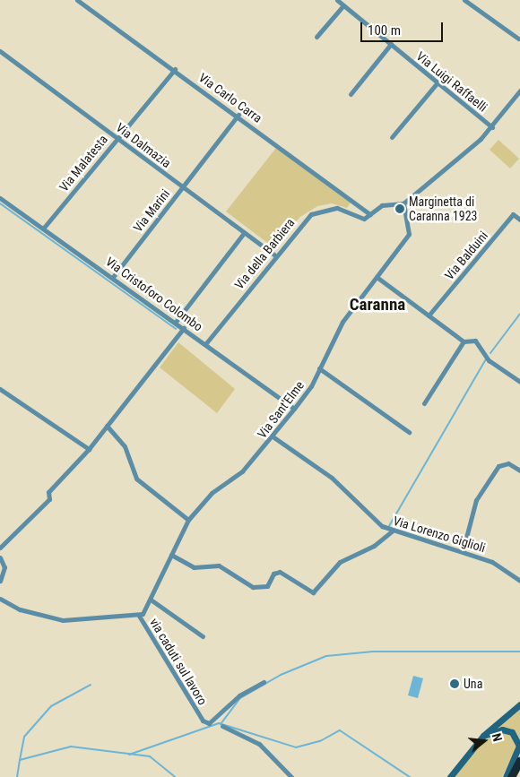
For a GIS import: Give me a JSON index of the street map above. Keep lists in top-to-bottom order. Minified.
{"streets":{"street":["Via Luigi Raffaelli","Via Carlo Carra","Via Dalmazia","Via Malatesta","Via Marini","Via della Barbiera","Via Balduini","Via Cristoforo Colombo","Via Sant'Elme","Via Lorenzo Giglioli","via caduti sul lavoro"]},"crossings":[["Via Carlo Carra","Via Malatesta"],["Via Carlo Carra","Via Marini"],["Via Carlo Carra","Via della Barbiera"],["Via Dalmazia","Via Malatesta"],["Via Dalmazia","Via Marini"],["Via Dalmazia","Via della Barbiera"],["Via Malatesta","Via Cristoforo Colombo"],["Via Marini","Via Cristoforo Colombo"],["Via della Barbiera","Via Cristoforo Colombo"],["Via della Barbiera","Via Sant'Elme"],["Via Cristoforo Colombo","Via Sant'Elme"],["Via Sant'Elme","Via Lorenzo Giglioli"],["Via Sant'Elme","via caduti sul lavoro"]],"districts":["Caranna"],"places":["Marginetta di Caranna 1923","Una"],"scale_bar":"100 m","north":"right"}
